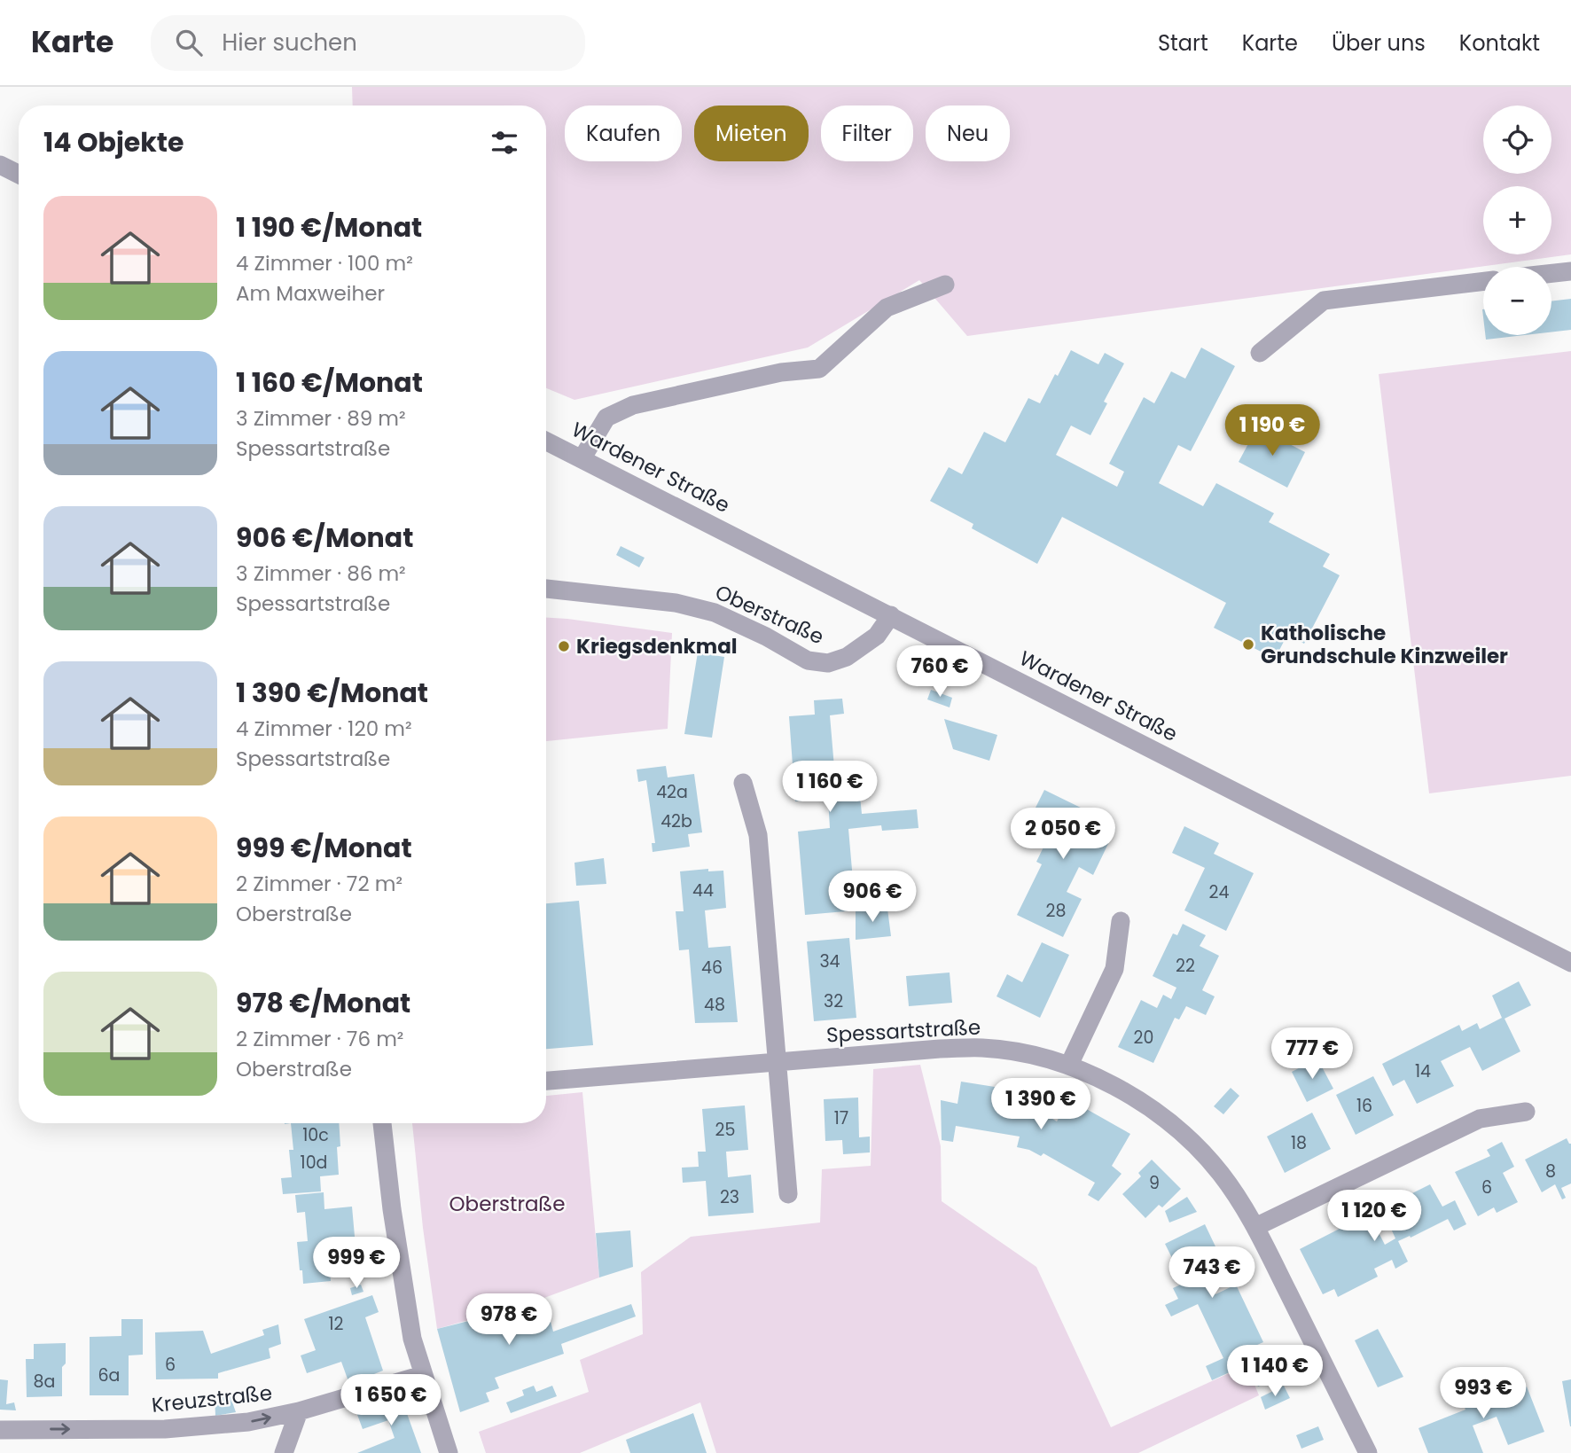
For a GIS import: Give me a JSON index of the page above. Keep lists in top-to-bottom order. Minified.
{"streets":{"street":["Wardener Straße","Oberstraße","Spessartstraße","Kreuzstraße"]},"crossings":[["Wardener Straße","Oberstraße"]],"one_way":["Kreuzstraße"],"parks":["Oberstraße"],"places":["Katholische Grundschule Kinzweiler","Kriegsdenkmal"],"house_numbers":["42a","42b","44","24","28","34","22","46","32","48","20","14","16","17","25","10c","18","10d","8","9","6","23","12","6","6a","8a"],"page":{"header":"Karte","search":"Hier suchen","nav":["Start","Karte","Über uns","Kontakt"],"map_buttons":["+","−"],"chip":["Kaufen","Mieten","Filter","Neu"],"heading":"14 Objekte","list":[{"name":"1 190 €/Monat","note":"4 Zimmer · 100 m² · Am Maxweiher"},{"name":"1 160 €/Monat","note":"3 Zimmer · 89 m² · Spessartstraße"},{"name":"906 €/Monat","note":"3 Zimmer · 86 m² · Spessartstraße"},{"name":"1 390 €/Monat","note":"4 Zimmer · 120 m² · Spessartstraße"},{"name":"999 €/Monat","note":"2 Zimmer · 72 m² · Oberstraße"},{"name":"978 €/Monat","note":"2 Zimmer · 76 m² · Oberstraße"}],"price":["1 190 €","760 €","1 160 €","2 050 €","906 €","777 €","1 390 €","1 120 €","999 €","743 €","978 €","1 140 €","993 €","1 650 €"]}}
